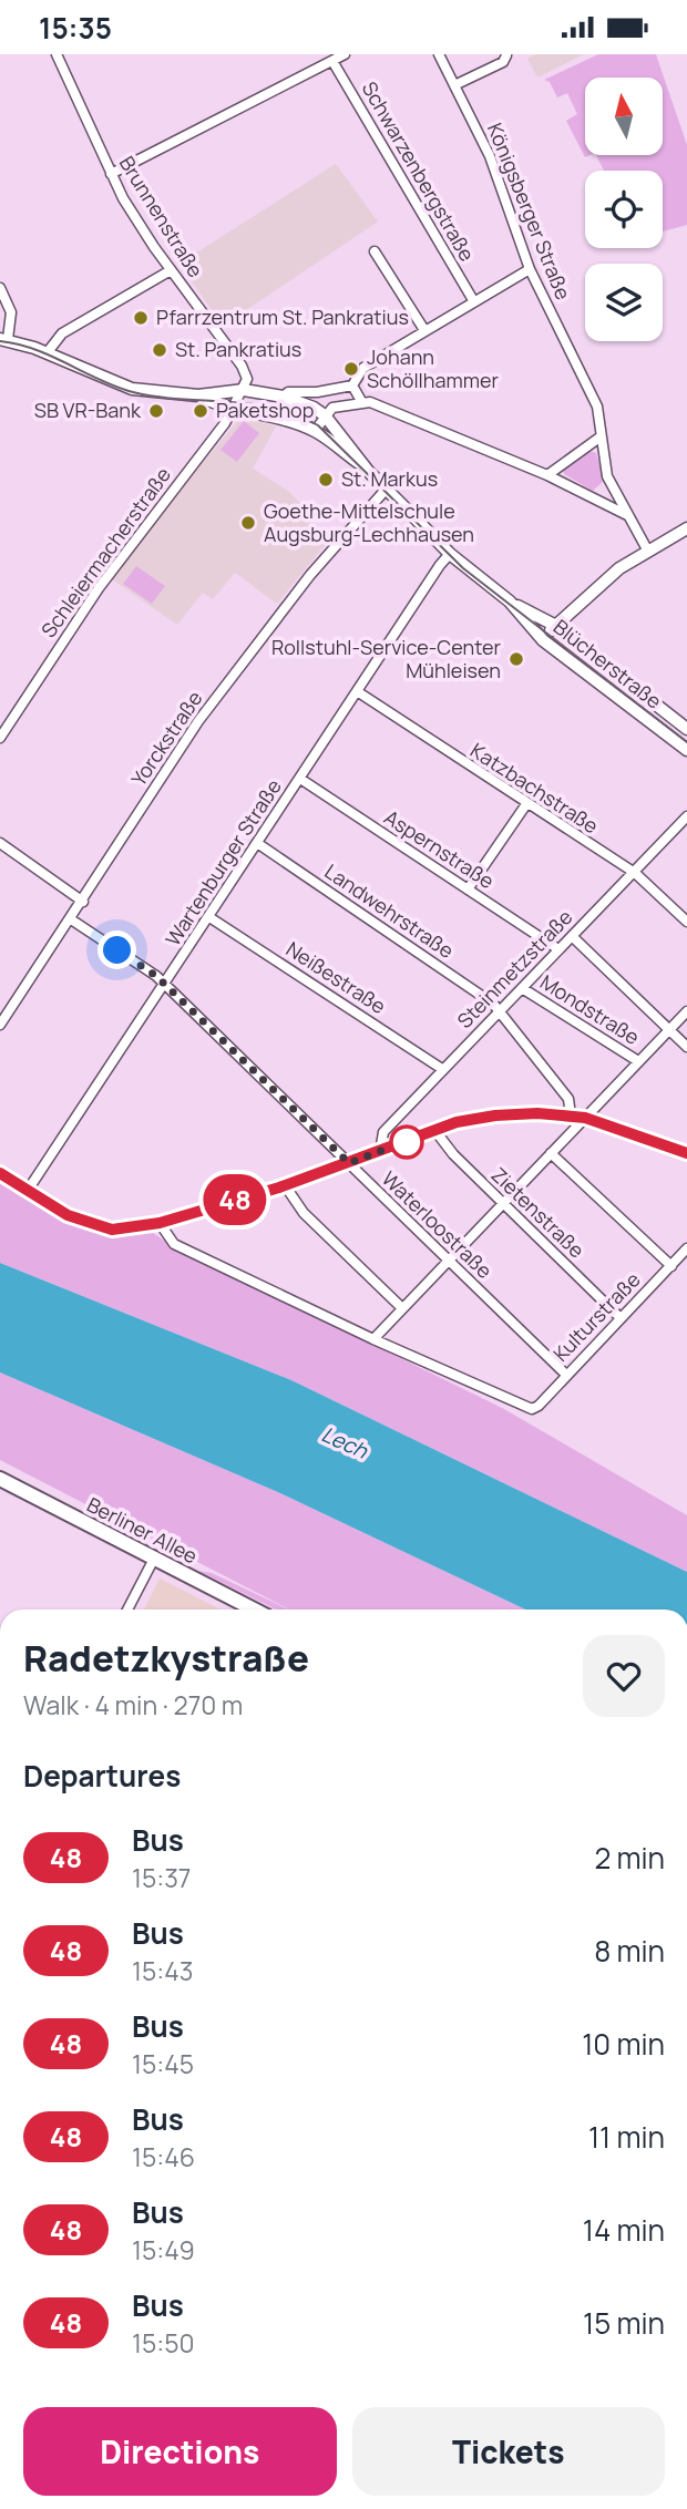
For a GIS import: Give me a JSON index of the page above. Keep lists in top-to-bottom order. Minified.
{"streets":{"main road":["Berliner Allee"],"street":["Schwarzenbergstraße","Königsberger Straße","Brunnenstraße","Schleiermacherstraße","Blücherstraße","Yorckstraße","Katzbachstraße","Aspernstraße","Wartenburger Straße","Landwehrstraße","Steinmetzstraße","Neißestraße","Mondstraße","Zietenstraße","Waterloostraße","Kulturstraße"]},"crossings":[["Brunnenstraße","Schleiermacherstraße"],["Brunnenstraße","Blücherstraße"],["Schleiermacherstraße","Blücherstraße"],["Blücherstraße","Yorckstraße"],["Blücherstraße","Wartenburger Straße"],["Yorckstraße","Waterloostraße"],["Katzbachstraße","Wartenburger Straße"],["Katzbachstraße","Steinmetzstraße"],["Aspernstraße","Wartenburger Straße"],["Aspernstraße","Steinmetzstraße"],["Wartenburger Straße","Landwehrstraße"],["Wartenburger Straße","Neißestraße"],["Wartenburger Straße","Waterloostraße"],["Landwehrstraße","Steinmetzstraße"],["Steinmetzstraße","Neißestraße"],["Steinmetzstraße","Mondstraße"],["Zietenstraße","Kulturstraße"],["Waterloostraße","Kulturstraße"]],"water":["Lech"],"places":["Pfarrzentrum St. Pankratius","St. Pankratius","Johann Schöllhammer","SB VR-Bank","Paketshop","St. Markus","Goethe-Mittelschule Augsburg-Lechhausen","Rollstuhl-Service-Center Mühleisen"],"lines":["bus line 48"],"north":"top","page":{"status":"15:35","on_map":"48","heading":[["Radetzkystraße","Walk · 4 min · 270 m"],"Departures"],"list":[{"mark":"48","name":"Bus","note":"15:37","value":"2 min"},{"mark":"48","name":"Bus","note":"15:43","value":"8 min"},{"mark":"48","name":"Bus","note":"15:45","value":"10 min"},{"mark":"48","name":"Bus","note":"15:46","value":"11 min"},{"mark":"48","name":"Bus","note":"15:49","value":"14 min"},{"mark":"48","name":"Bus","note":"15:50","value":"15 min"}],"buttons":["Directions","Tickets"]}}
